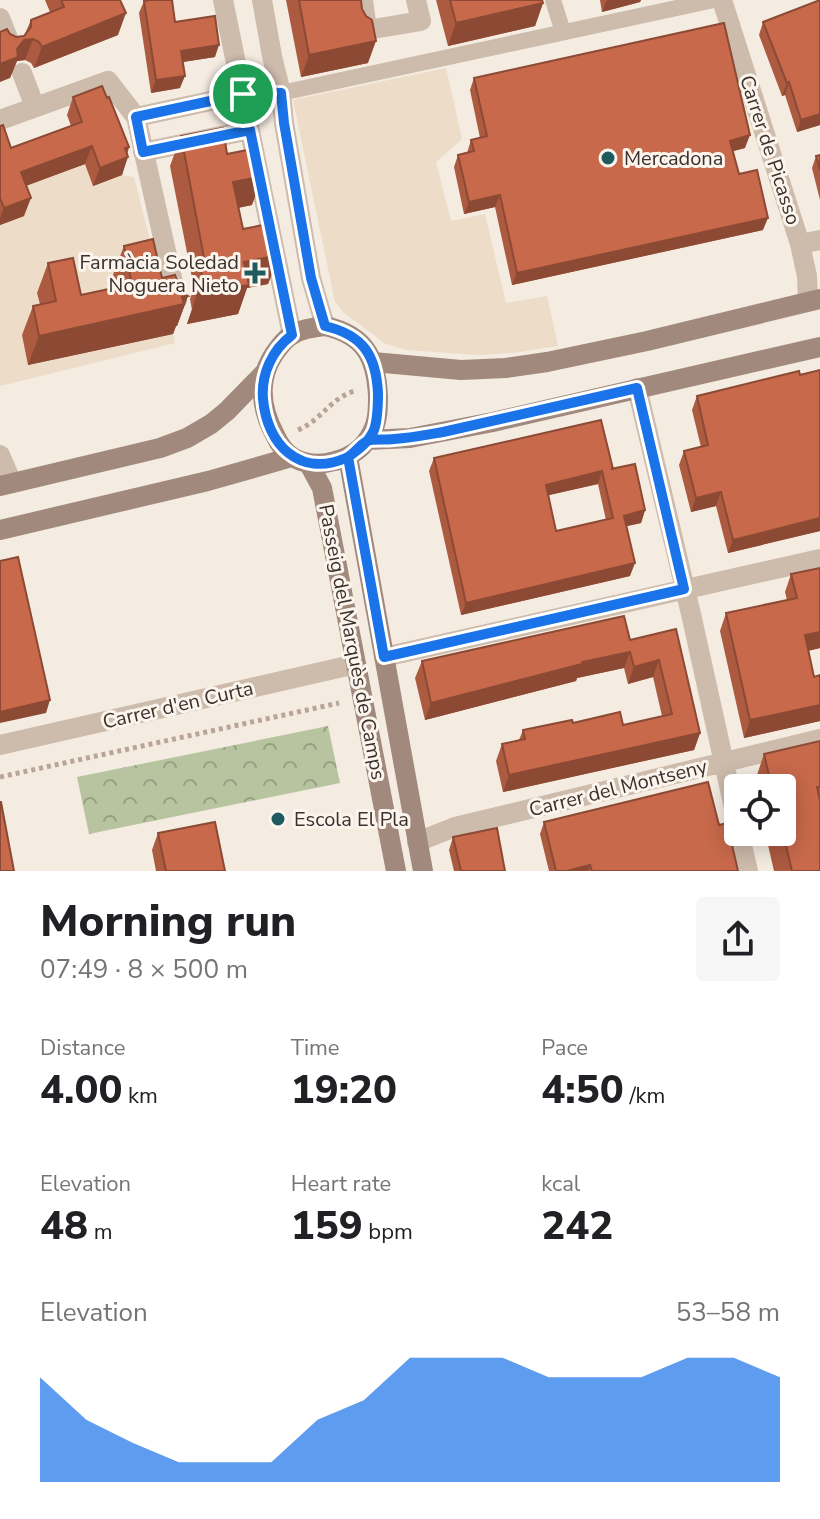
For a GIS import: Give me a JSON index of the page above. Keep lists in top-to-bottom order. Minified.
{"streets":{"main road":["Passeig del Marquès de Camps"],"street":["Carrer de Picasso","Carrer d'en Curta","Carrer del Montseny"]},"crossings":[["Passeig del Marquès de Camps","Carrer d'en Curta"],["Passeig del Marquès de Camps","Carrer del Montseny"]],"places":{"other":["Mercadona","Escola El Pla"],"health":["Farmàcia Soledad Noguera Nieto"]},"page":{"heading":["Morning run","07:49 · 8 × 500 m"],"stats":[["Distance","4.00 km"],["Time","19:20"],["Pace","4:50 /km"],["Elevation","48 m"],["Heart rate","159 bpm"],["kcal","242"]],"chart":["Elevation","53–58 m"]}}
